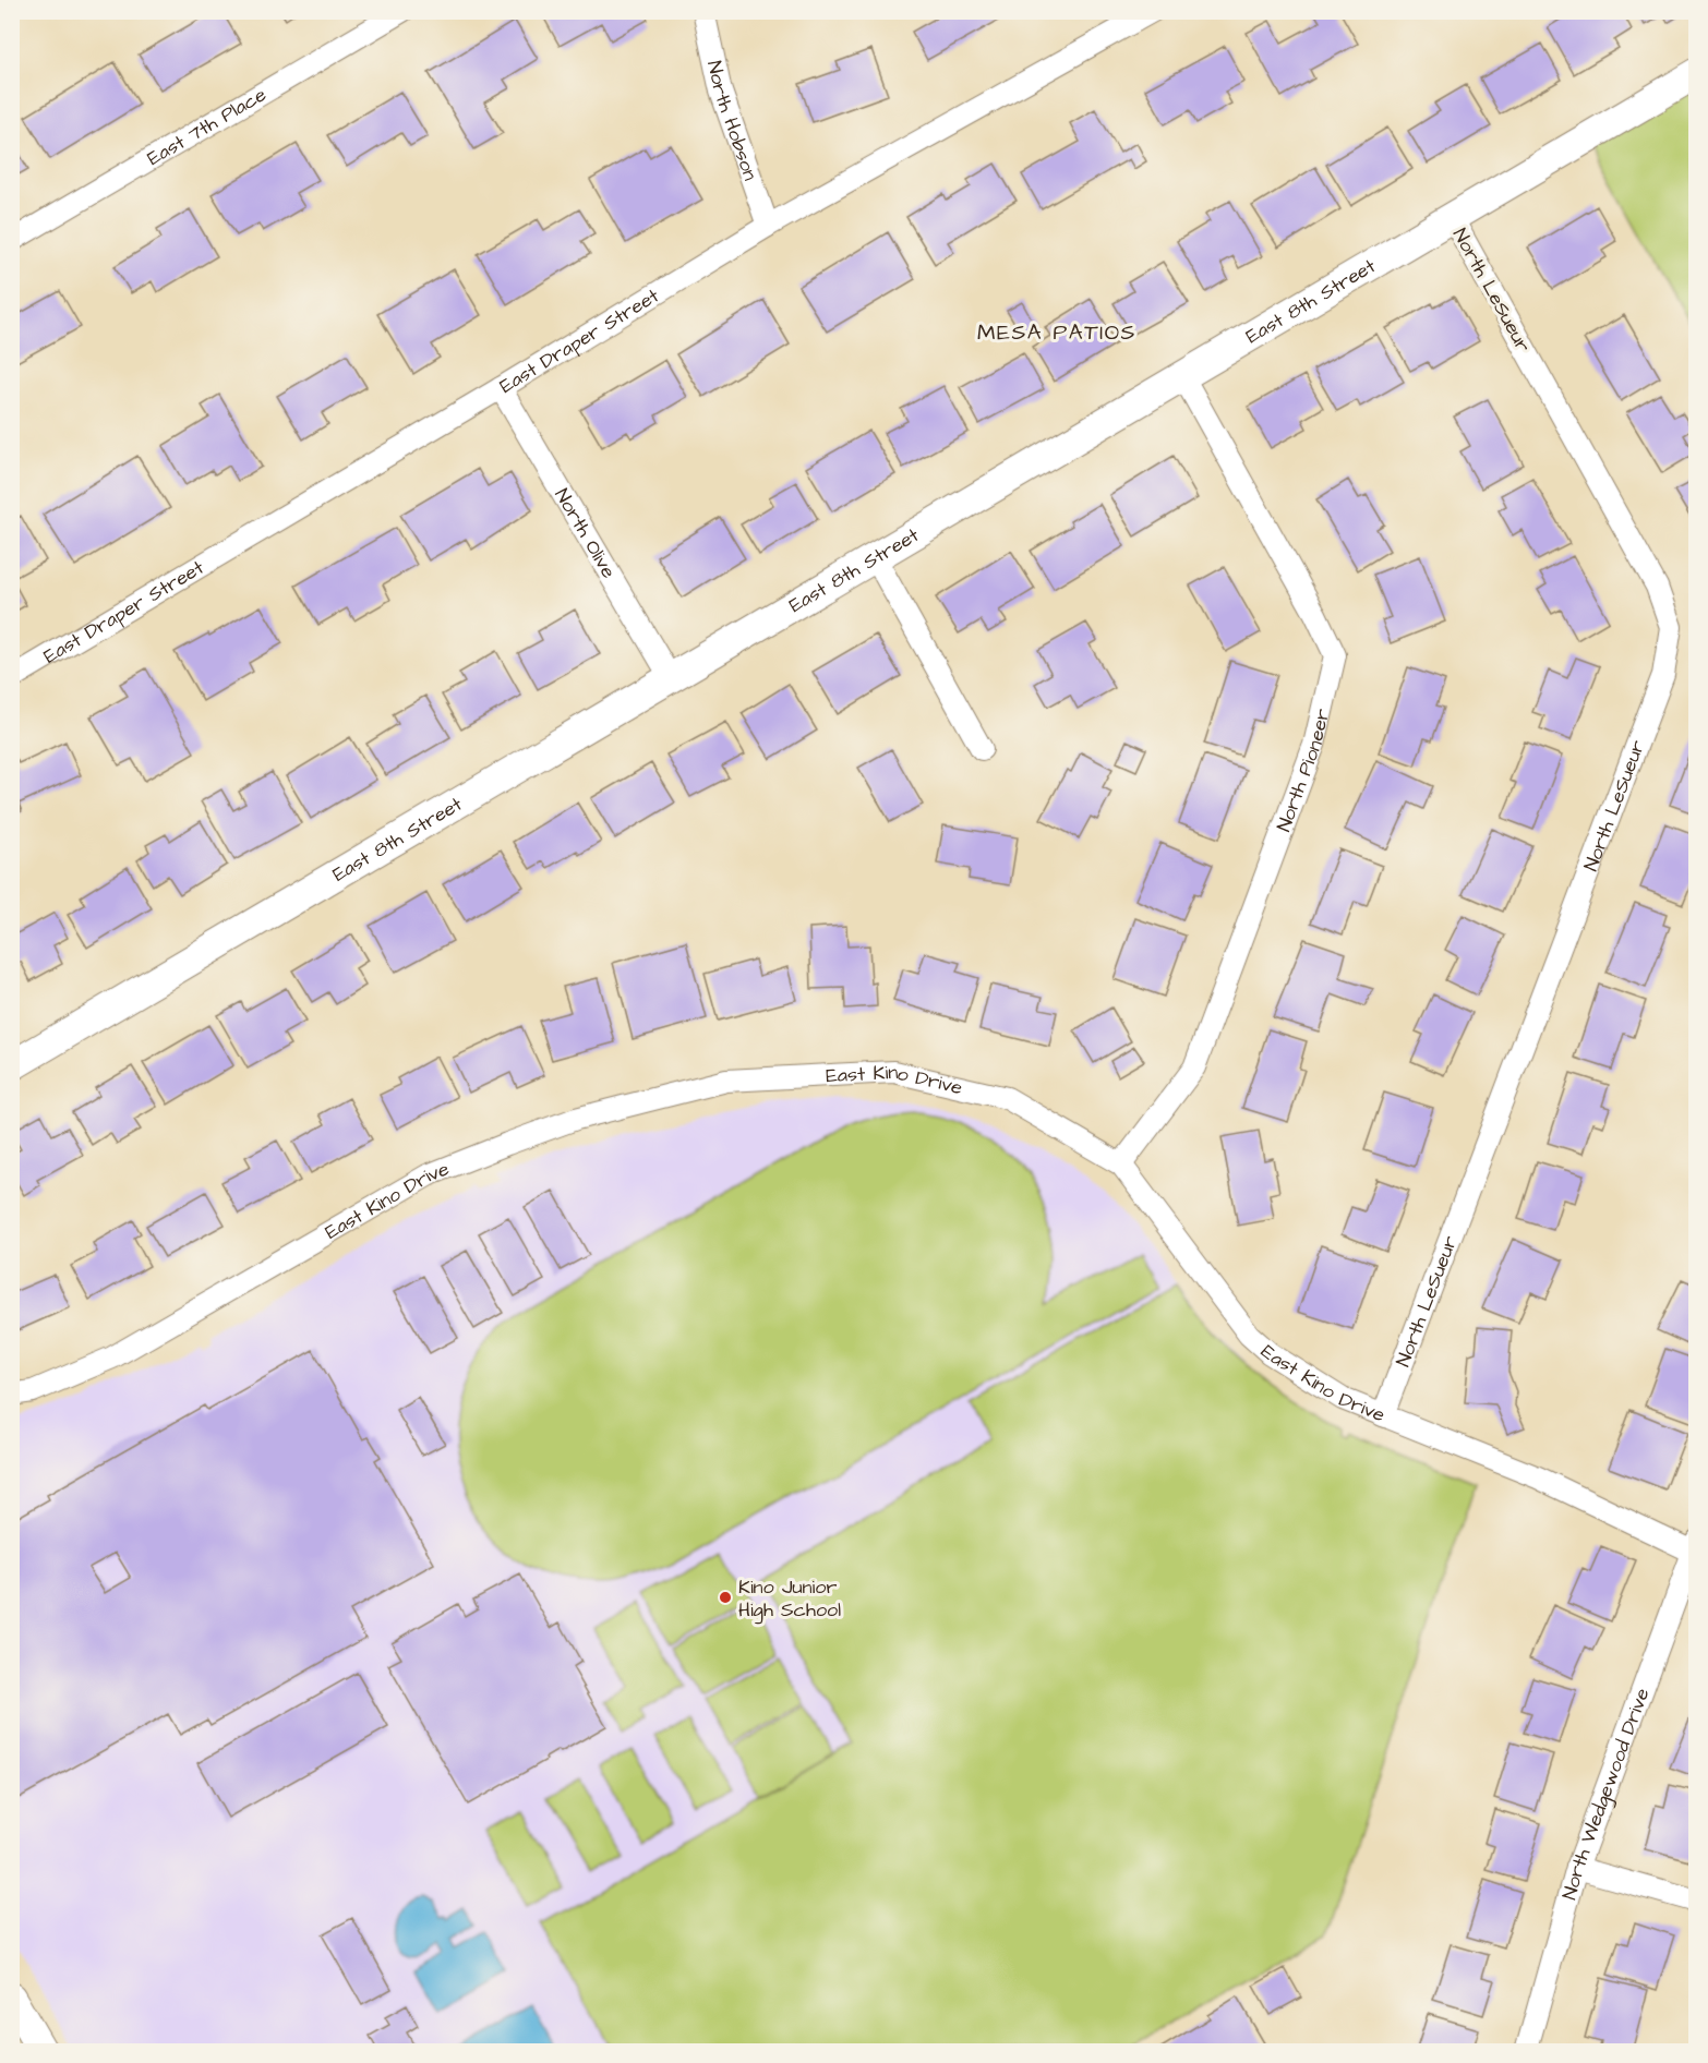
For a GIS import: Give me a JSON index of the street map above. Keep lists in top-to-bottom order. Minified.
{"streets":{"street":["North Hobson","East 7th Place","North LeSueur","East 8th Street","East Draper Street","North Olive","North Pioneer","East Kino Drive","North Wedgewood Drive"]},"crossings":[["North Hobson","East Draper Street"],["North LeSueur","East 8th Street"],["North LeSueur","East Kino Drive"],["East 8th Street","North Olive"],["East 8th Street","North Pioneer"],["East Draper Street","North Olive"],["North Pioneer","East Kino Drive"],["East Kino Drive","North Wedgewood Drive"]],"districts":["MESA PATIOS"],"places":["Kino Junior High School"]}
